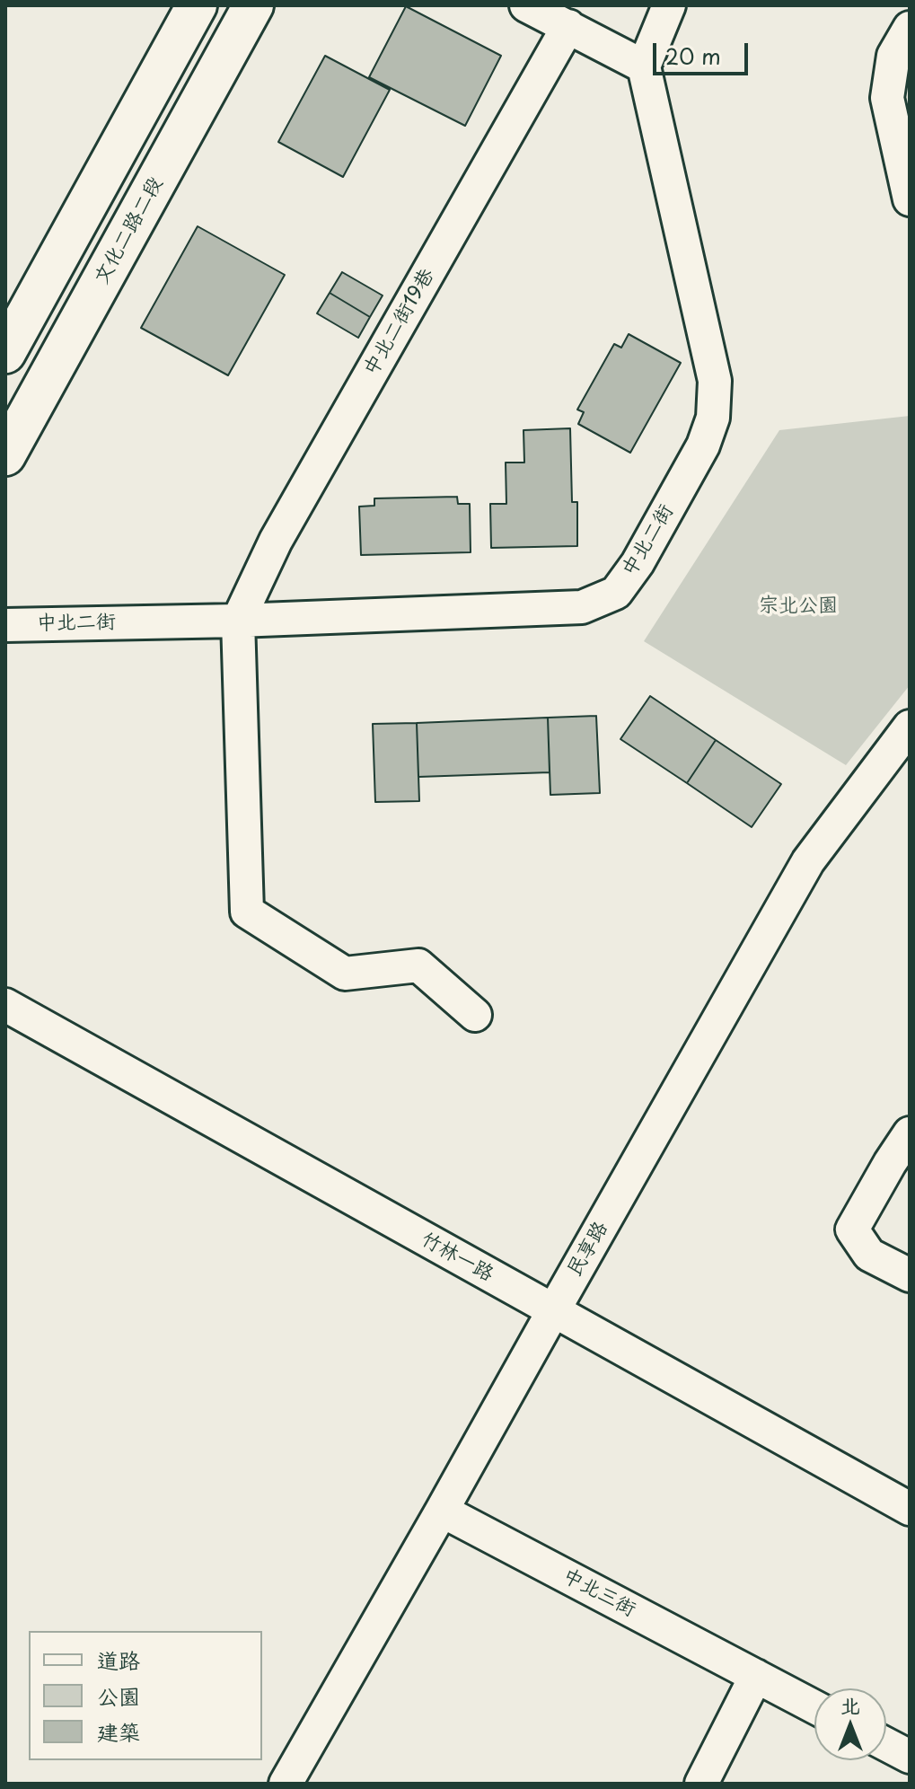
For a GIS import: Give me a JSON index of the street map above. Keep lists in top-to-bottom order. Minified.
{"streets":{"street":["文化二路二段","中北二街19巷","中北二街","民享路","竹林一路","中北三街"]},"crossings":[["中北二街19巷","中北二街"],["民享路","竹林一路"],["民享路","中北三街"]],"parks":["宗北公園"],"legend":["道路","公園","建築"],"scale_bar":"20 m","north":"top"}
